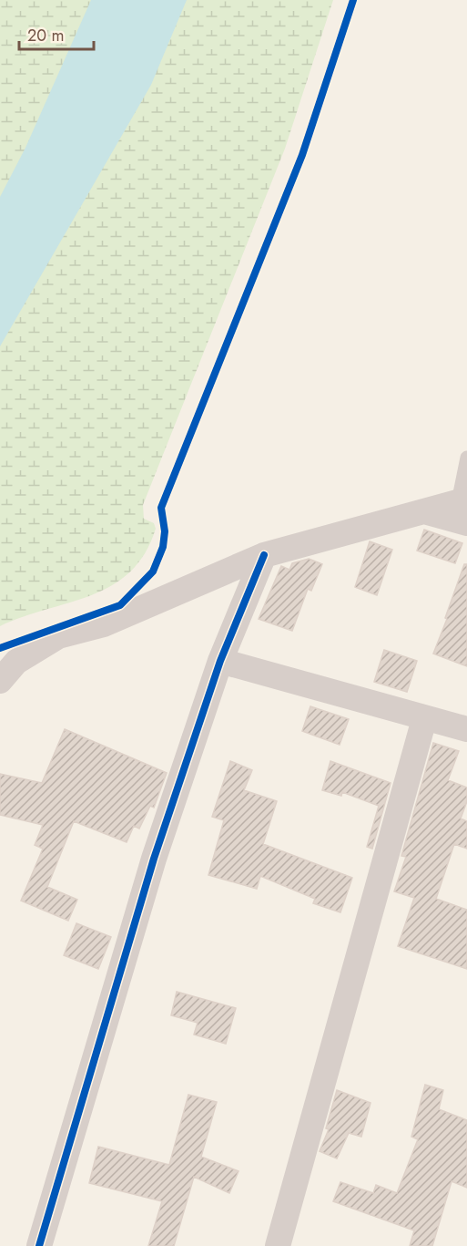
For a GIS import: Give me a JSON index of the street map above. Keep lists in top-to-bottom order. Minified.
{"scale_bar":"20 m"}
